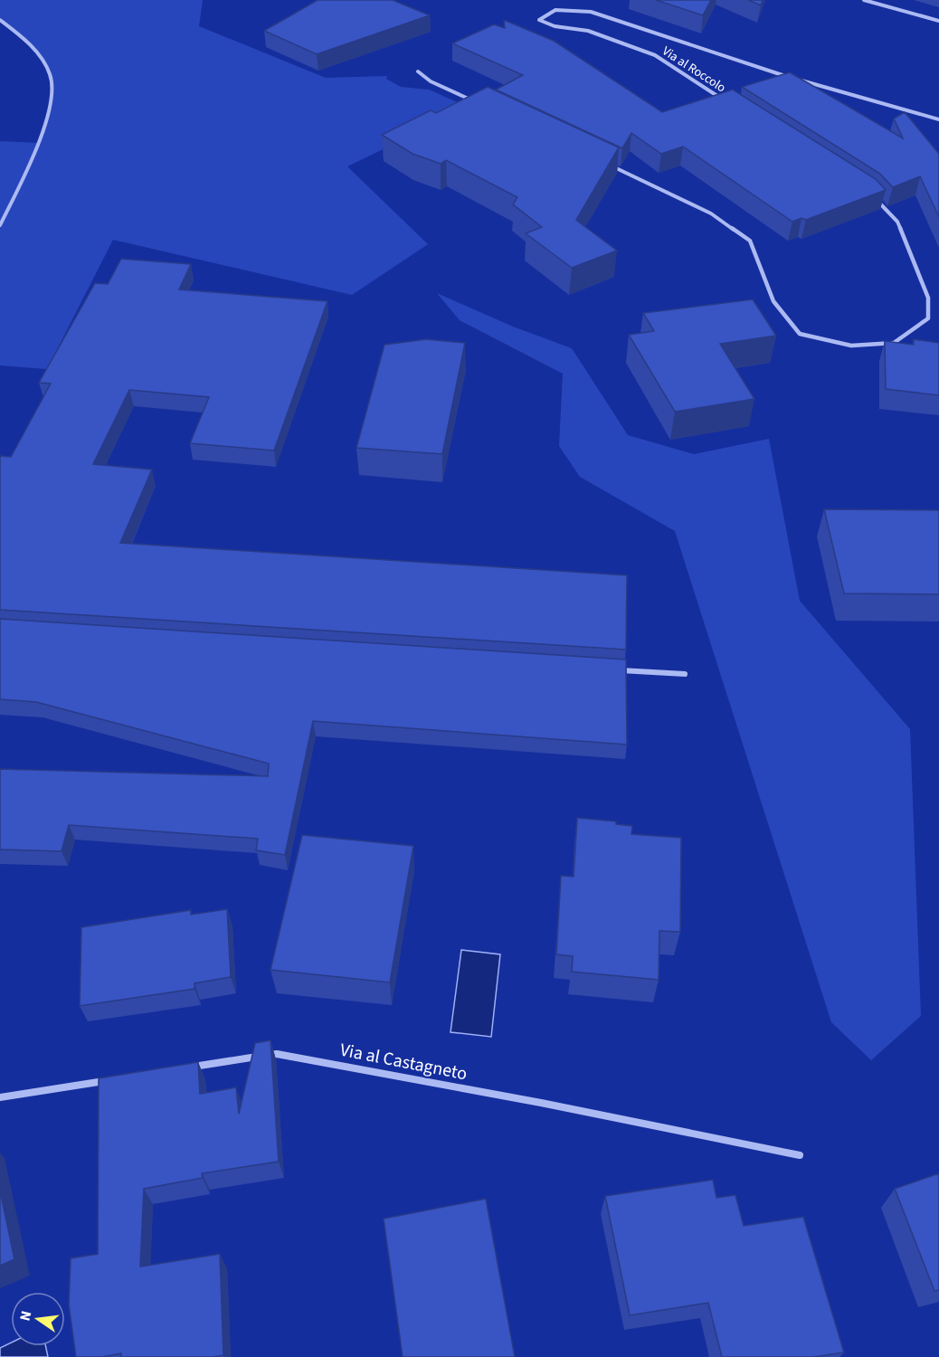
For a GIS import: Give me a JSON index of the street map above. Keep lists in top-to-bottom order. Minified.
{"streets":{"street":["Via al Roccolo","Via al Castagneto"]},"north":"left"}
